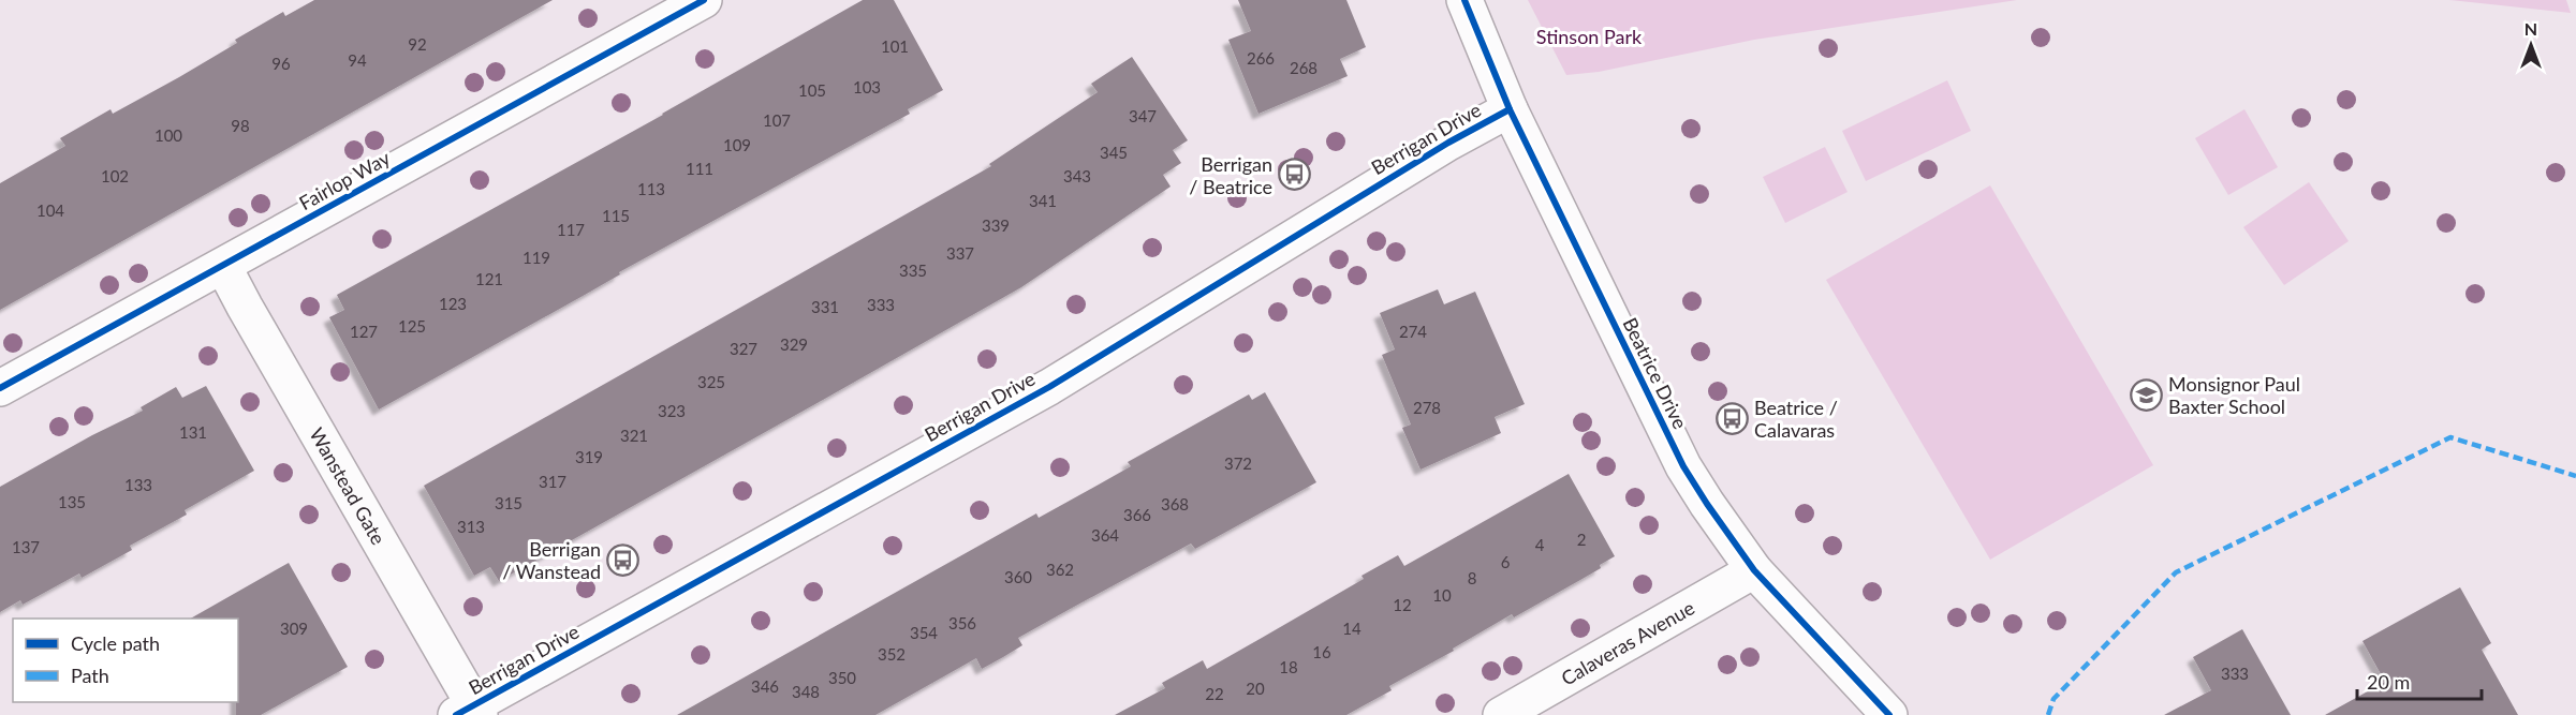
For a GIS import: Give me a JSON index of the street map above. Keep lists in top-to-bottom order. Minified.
{"streets":{"street":["Berrigan Drive","Fairlop Way","Beatrice Drive","Wanstead Gate","Calaveras Avenue"]},"crossings":[["Berrigan Drive","Beatrice Drive"],["Berrigan Drive","Wanstead Gate"],["Fairlop Way","Wanstead Gate"],["Beatrice Drive","Calaveras Avenue"]],"parks":["Stinson Park"],"places":{"bus stop":["Berrigan / Beatrice","Beatrice / Calavaras","Berrigan / Wanstead"],"school or university":["Monsignor Paul Baxter School"]},"house_numbers":["92","101","266","94","96","268","103","105","347","107","98","100","109","345","111","102","343","113","341","104","115","339","117","337","119","335","121","123","333","331","125","127","274","329","327","325","278","323","131","321","319","372","317","133","135","315","368","366","313","364","2","4","137","6","362","360","8","10","12","356","309","14","354","16","352","18","333","350","346","20","348","22"],"legend":["Cycle path","Path"],"scale_bar":"20 m","north":"top"}
